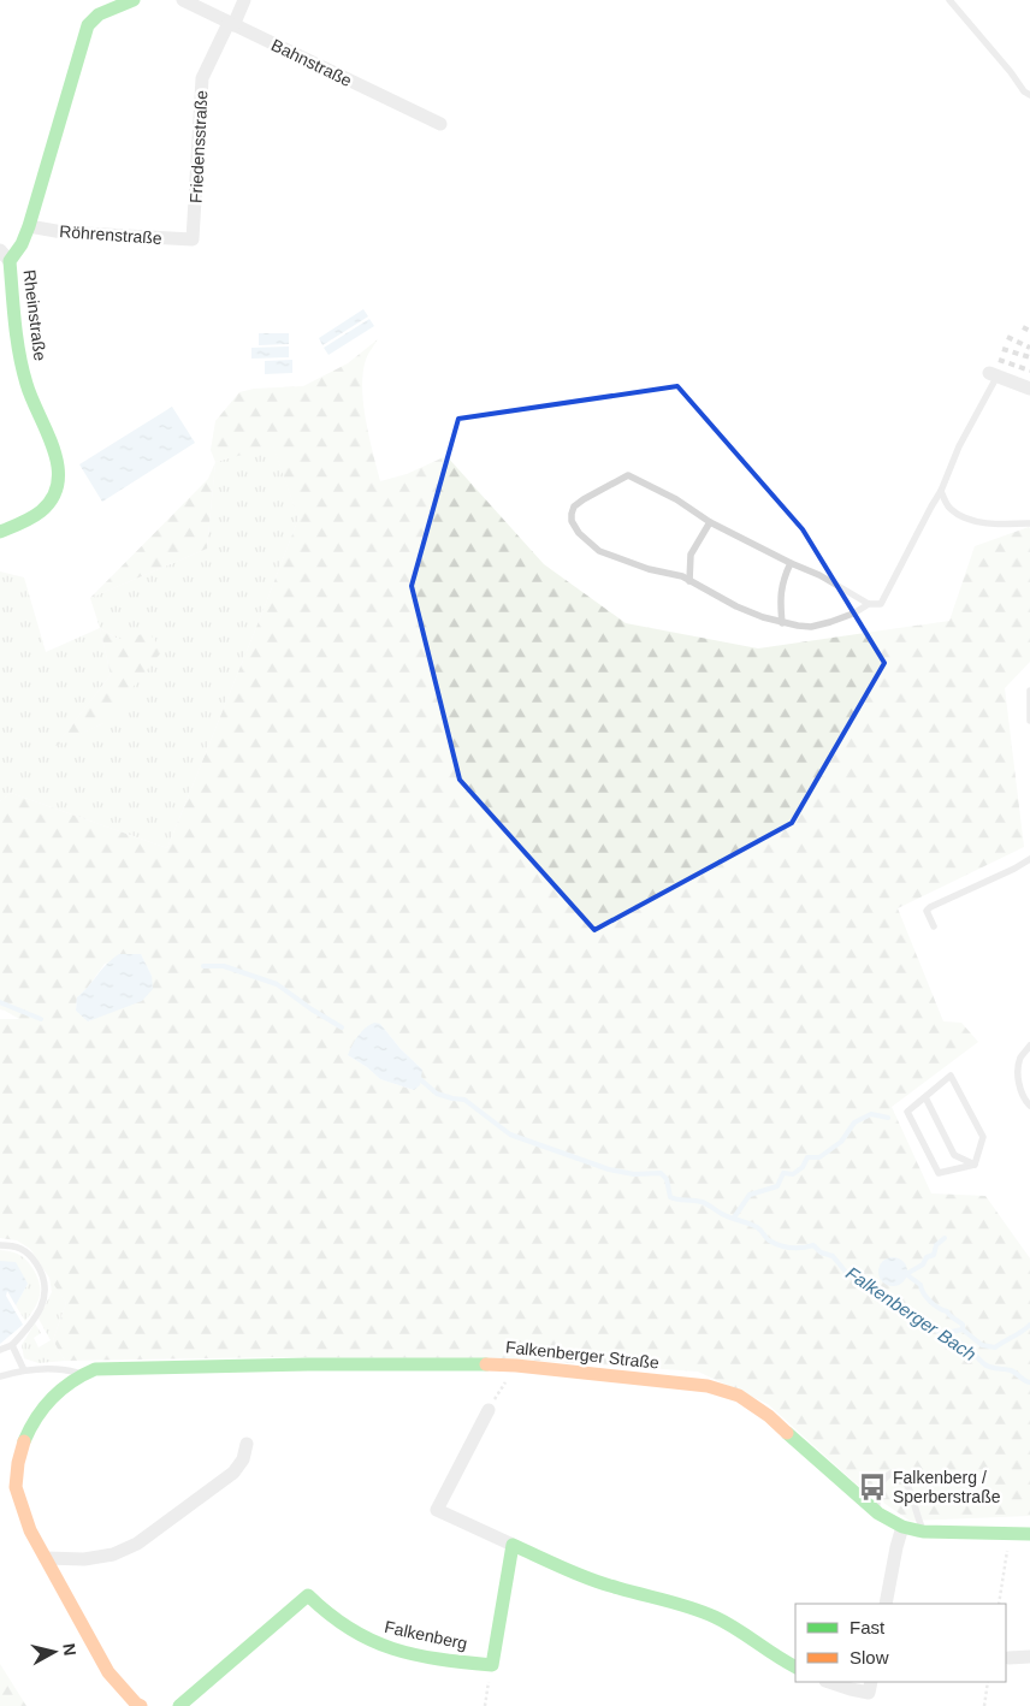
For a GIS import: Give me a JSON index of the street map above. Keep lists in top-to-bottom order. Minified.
{"streets":{"street":["Bahnstraße","Friedensstraße","Röhrenstraße","Rheinstraße","Falkenberger Straße","Falkenberg"]},"crossings":[["Bahnstraße","Friedensstraße"],["Friedensstraße","Röhrenstraße"],["Röhrenstraße","Rheinstraße"]],"water":["Falkenberger Bach"],"places":{"bus stop":["Falkenberg / Sperberstraße"]},"legend":["Fast","Slow"],"north":"right"}
